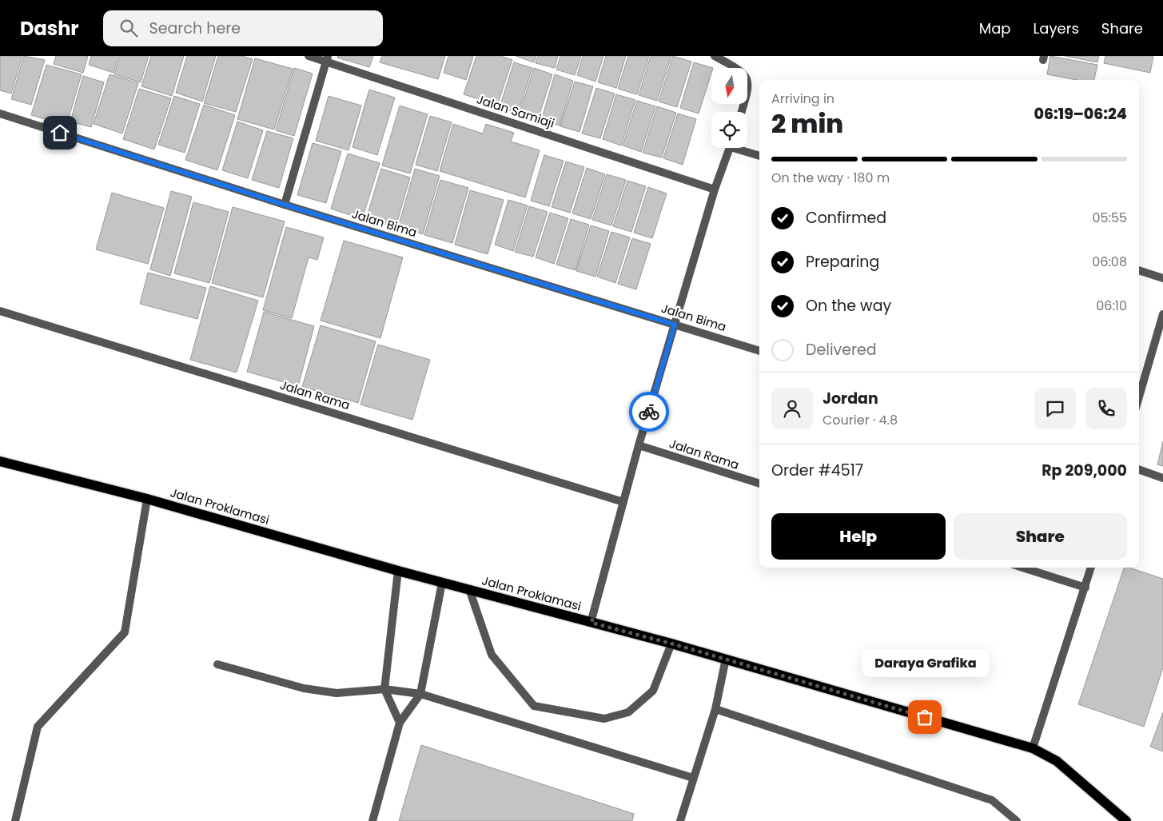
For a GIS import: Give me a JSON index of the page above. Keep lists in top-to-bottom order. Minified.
{"streets":{"main road":["Jalan Proklamasi"],"street":["Jalan Samiaji","Jalan Bima","Jalan Rama"]},"places":["Daraya Grafika"],"north":"bottom","page":{"header":"Dashr","search":"Search here","nav":["Map","Layers","Share"],"heading":["2 min","Arriving in","06:19–06:24"],"panel":["Jordan","Courier · 4.8","Order #4517","Rp 209,000"],"bar":"On the way · 180 m","list":[["Confirmed","05:55"],["Preparing","06:08"],["On the way","06:10"],"Delivered"],"buttons":["Help","Share"],"bubble":"Daraya Grafika"}}
